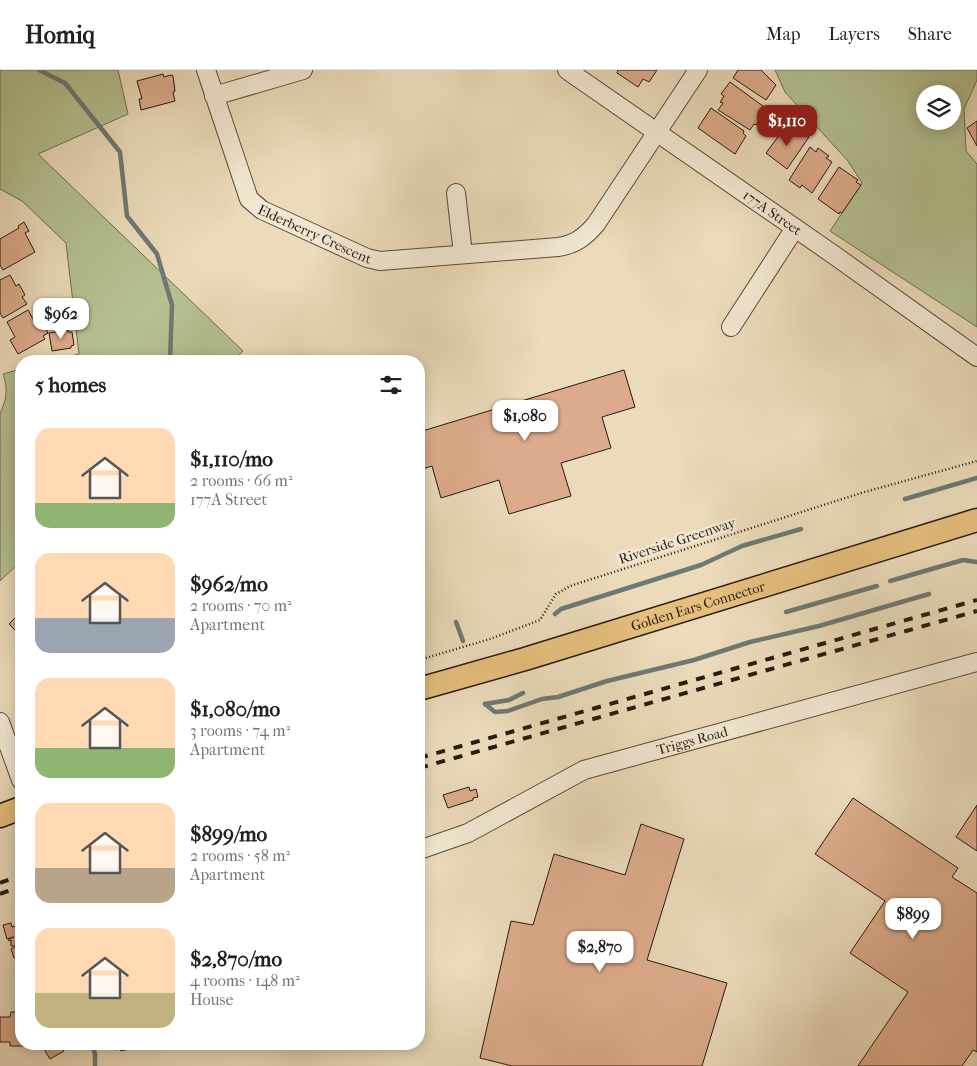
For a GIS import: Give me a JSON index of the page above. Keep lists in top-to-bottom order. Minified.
{"streets":{"main road":["Golden Ears Connector"],"street":["177A Street","Elderberry Crescent","Triggs Road"],"path":["Riverside Greenway"]},"crossings":[["177A Street","Elderberry Crescent"]],"page":{"header":"Homiq","nav":["Map","Layers","Share"],"price":["$1,110","$962","$1,080","$899","$2,870"],"heading":"5 homes","list":[{"name":"$1,110/mo","note":"2 rooms · 66 m² · 177A Street"},{"name":"$962/mo","note":"2 rooms · 70 m² · Apartment"},{"name":"$1,080/mo","note":"3 rooms · 74 m² · Apartment"},{"name":"$899/mo","note":"2 rooms · 58 m² · Apartment"},{"name":"$2,870/mo","note":"4 rooms · 148 m² · House"}]}}
